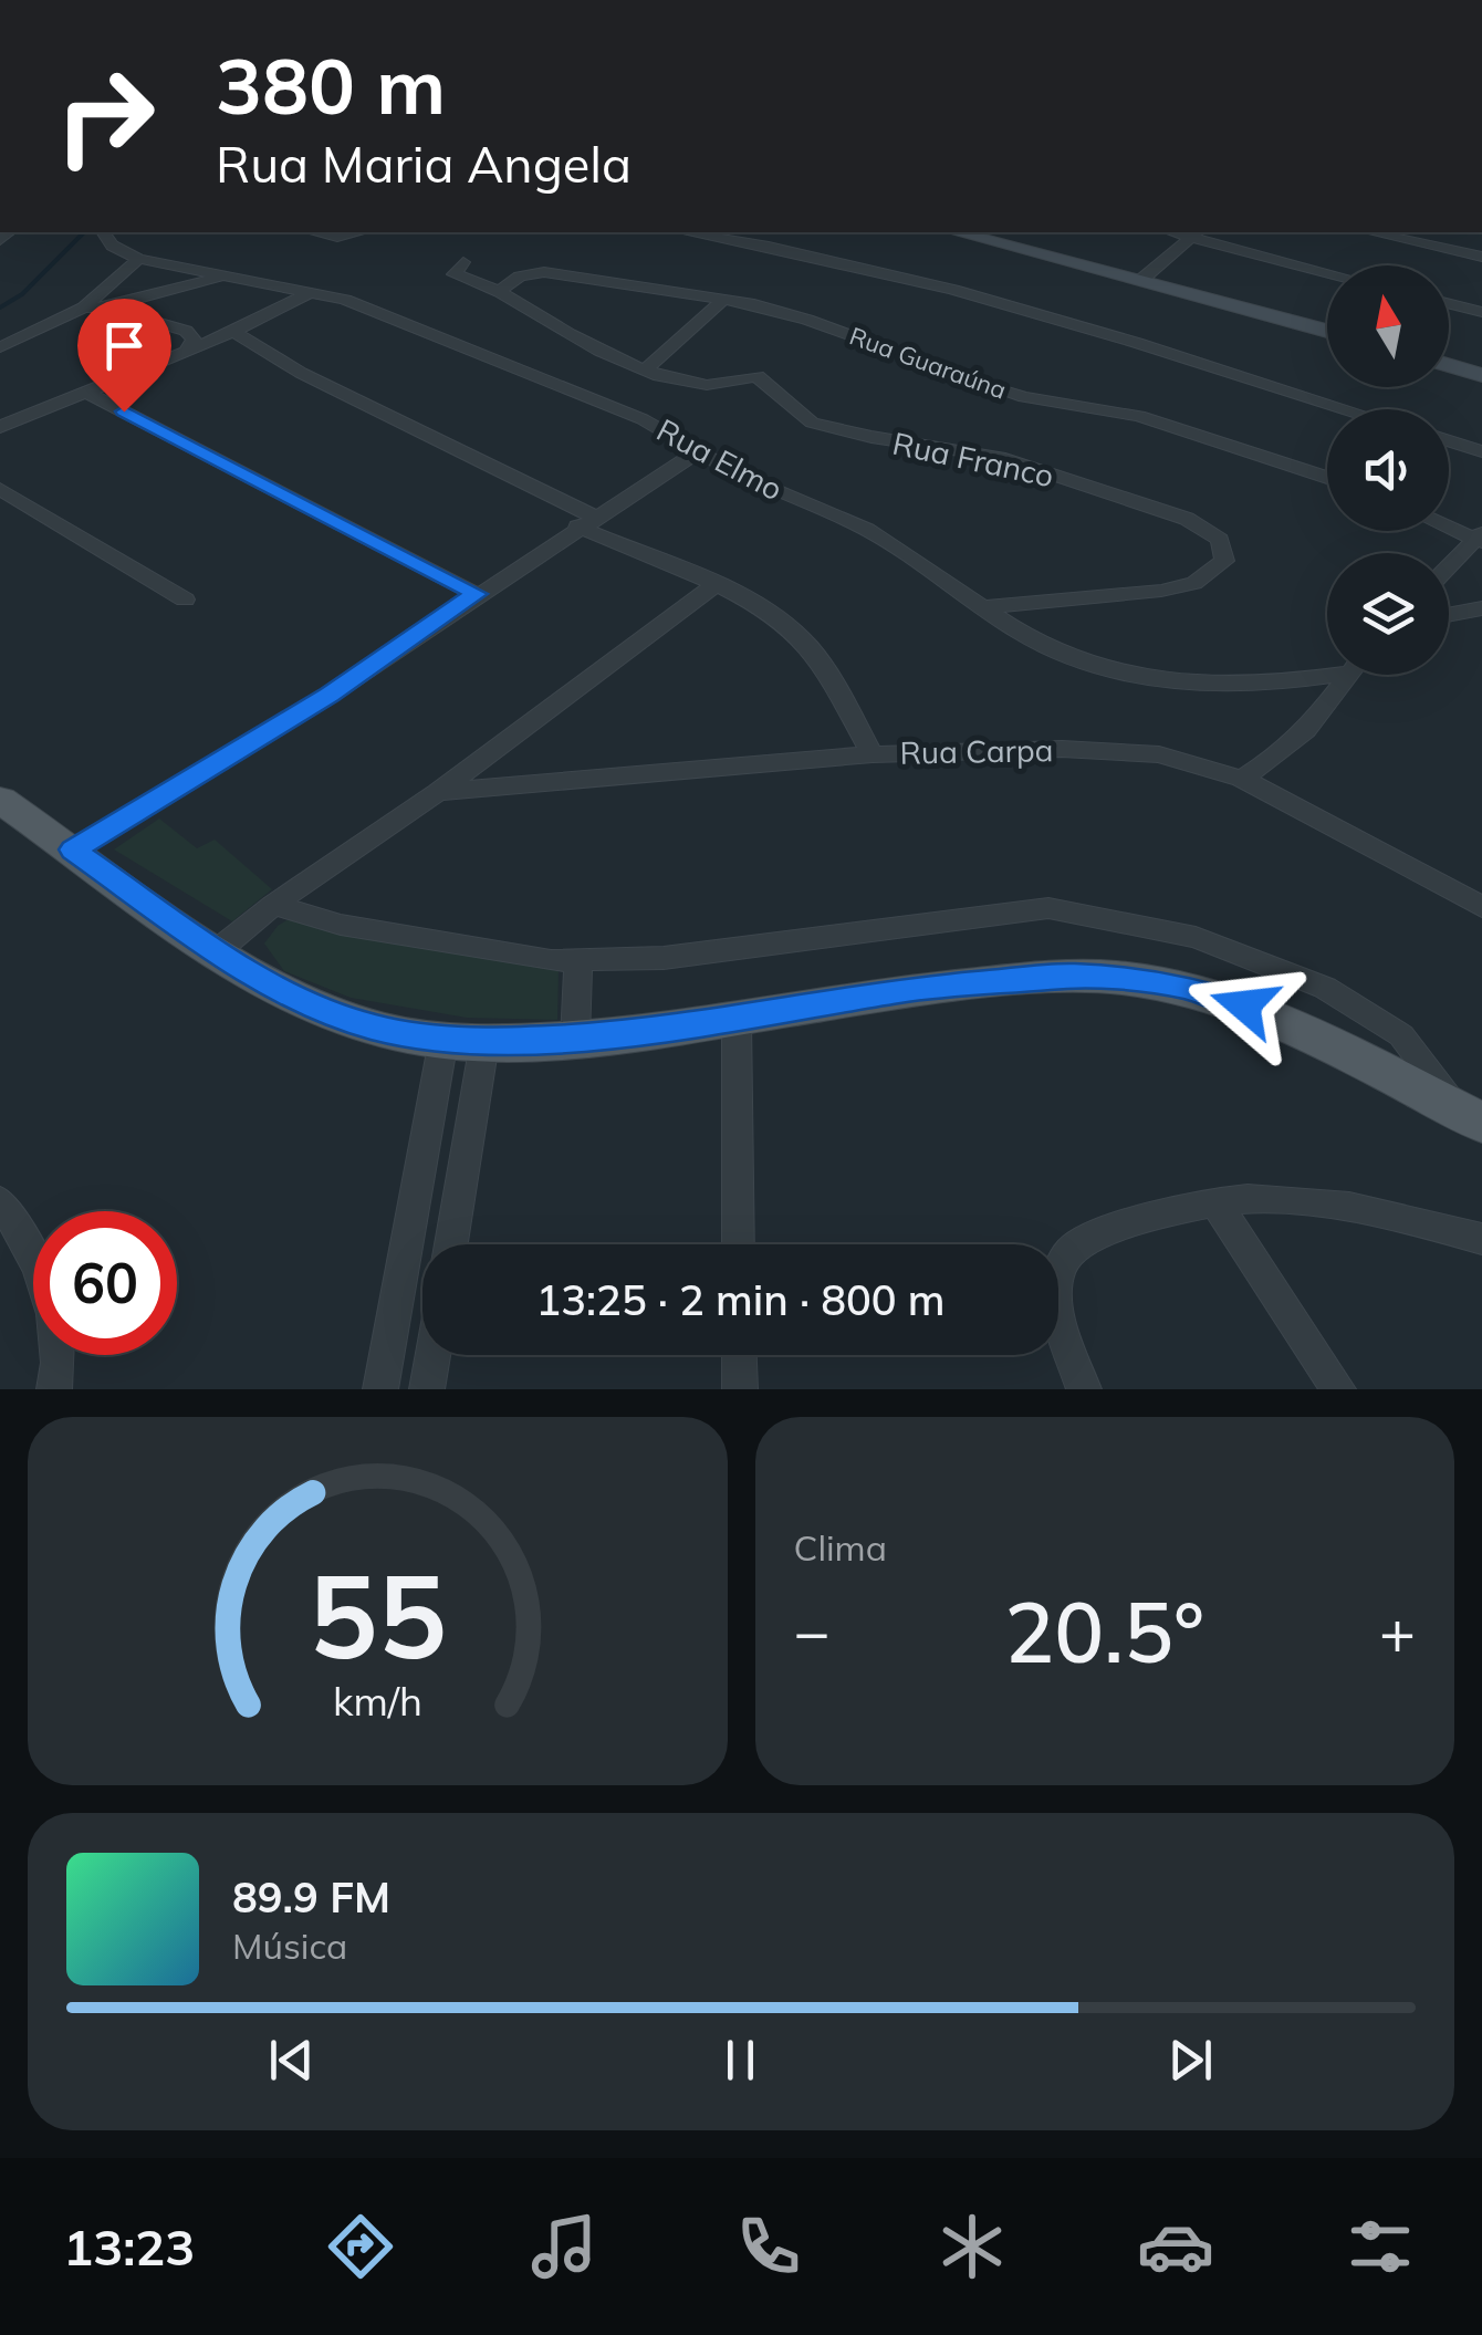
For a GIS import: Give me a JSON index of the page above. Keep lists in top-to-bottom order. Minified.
{"streets":{"street":["Rua Guaraúna","Rua Elmo","Rua Franco","Rua Carpa"]},"crossings":[["Rua Guaraúna","Rua Franco"],["Rua Elmo","Rua Franco"]],"north":"top","page":{"turn":["380 m","Rua Maria Angela"],"limit":"60","trip":"13:25 · 2 min · 800 m","tile":"Clima","heat":["−","20.5°","+"],"song":["89.9 FM","Música"],"tabs":"13:23","gauge":["55","km/h"]}}
